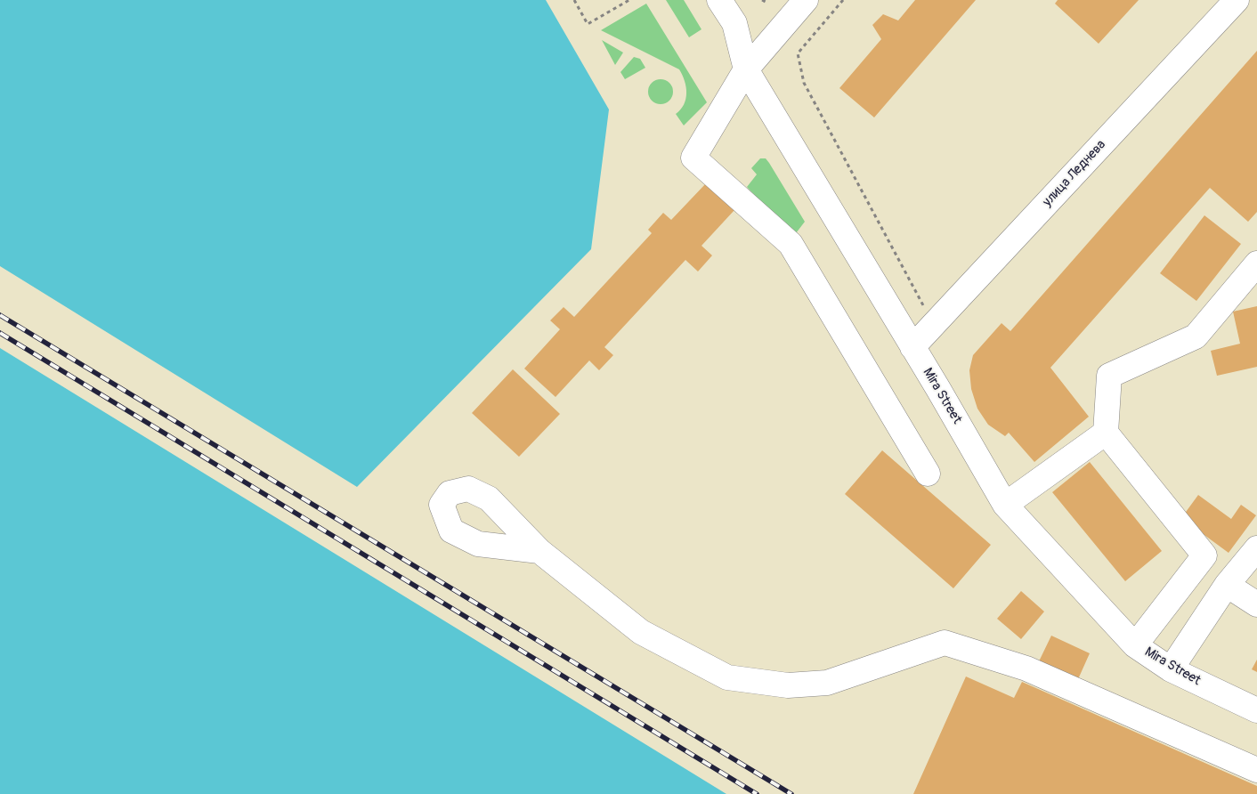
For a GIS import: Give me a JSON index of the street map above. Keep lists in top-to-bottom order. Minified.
{"streets":{"street":["улица Леднева","Mira Street"]},"crossings":[["улица Леднева","Mira Street"]]}
